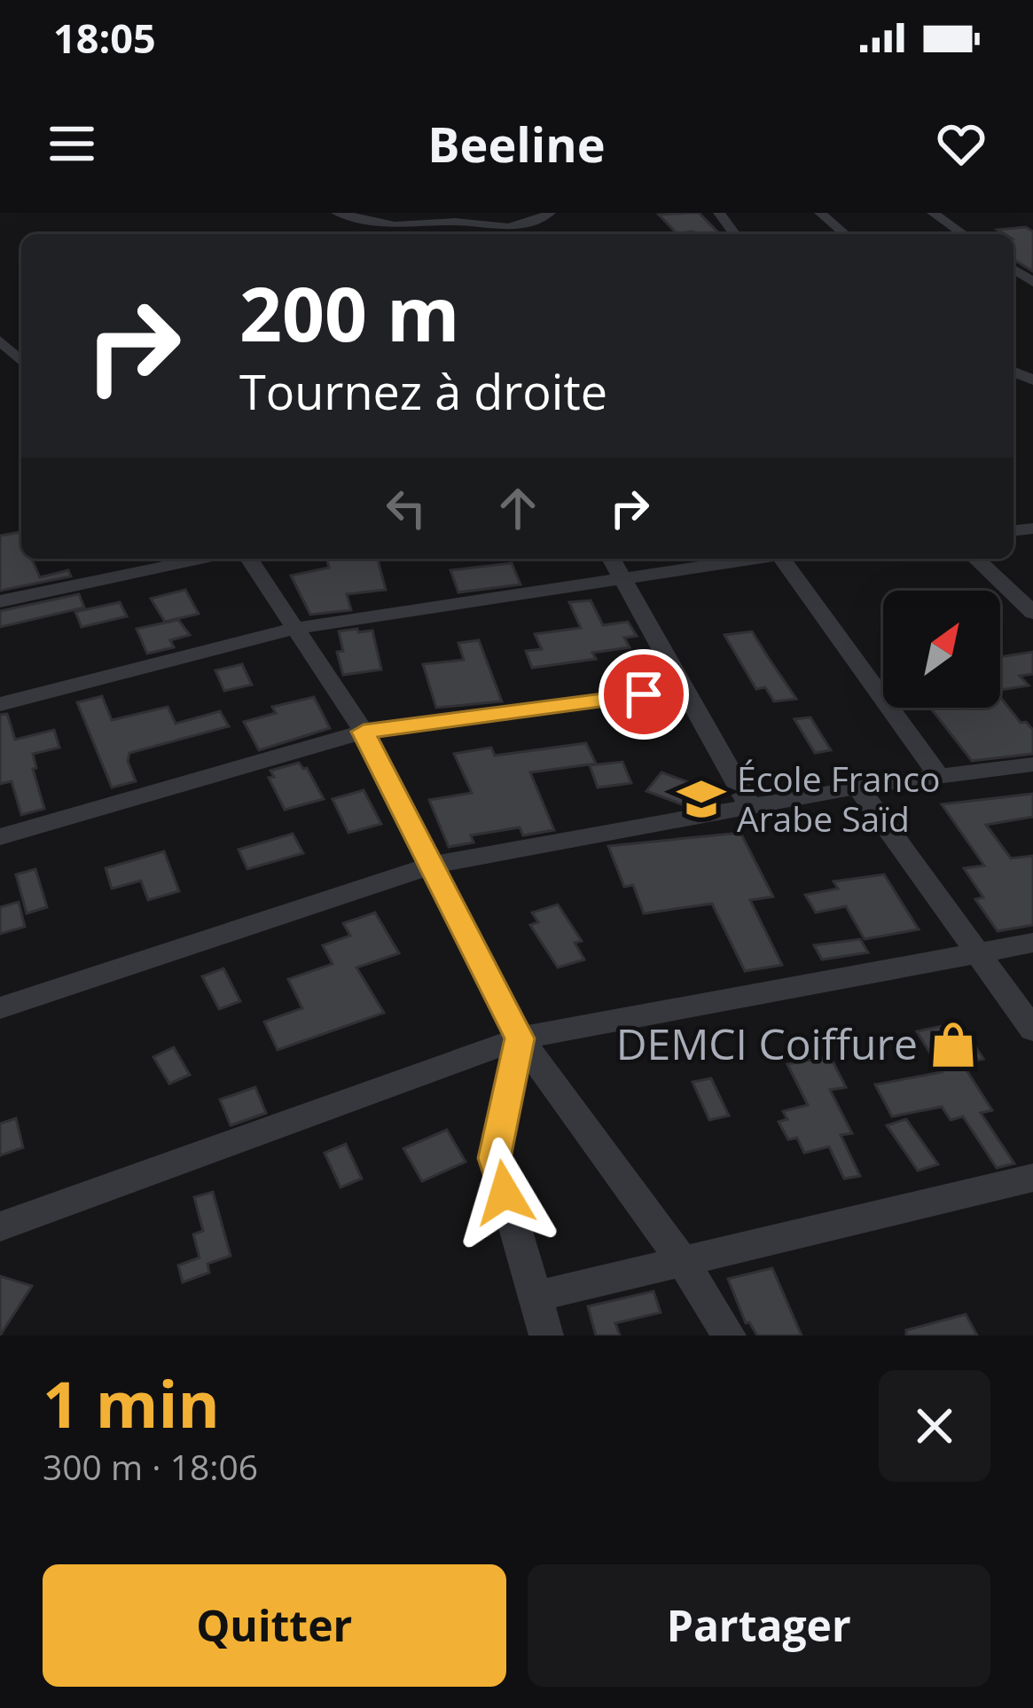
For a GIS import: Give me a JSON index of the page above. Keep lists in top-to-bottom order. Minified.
{"places":{"school or university":["École Franco Arabe Saïd"],"shop":["DEMCI Coiffure"]},"north":"top right","page":{"status":"18:05","header":"Beeline","turn":["200 m","Tournez à droite"],"heading":["1 min","300 m · 18:06"],"buttons":["Quitter","Partager"]}}
